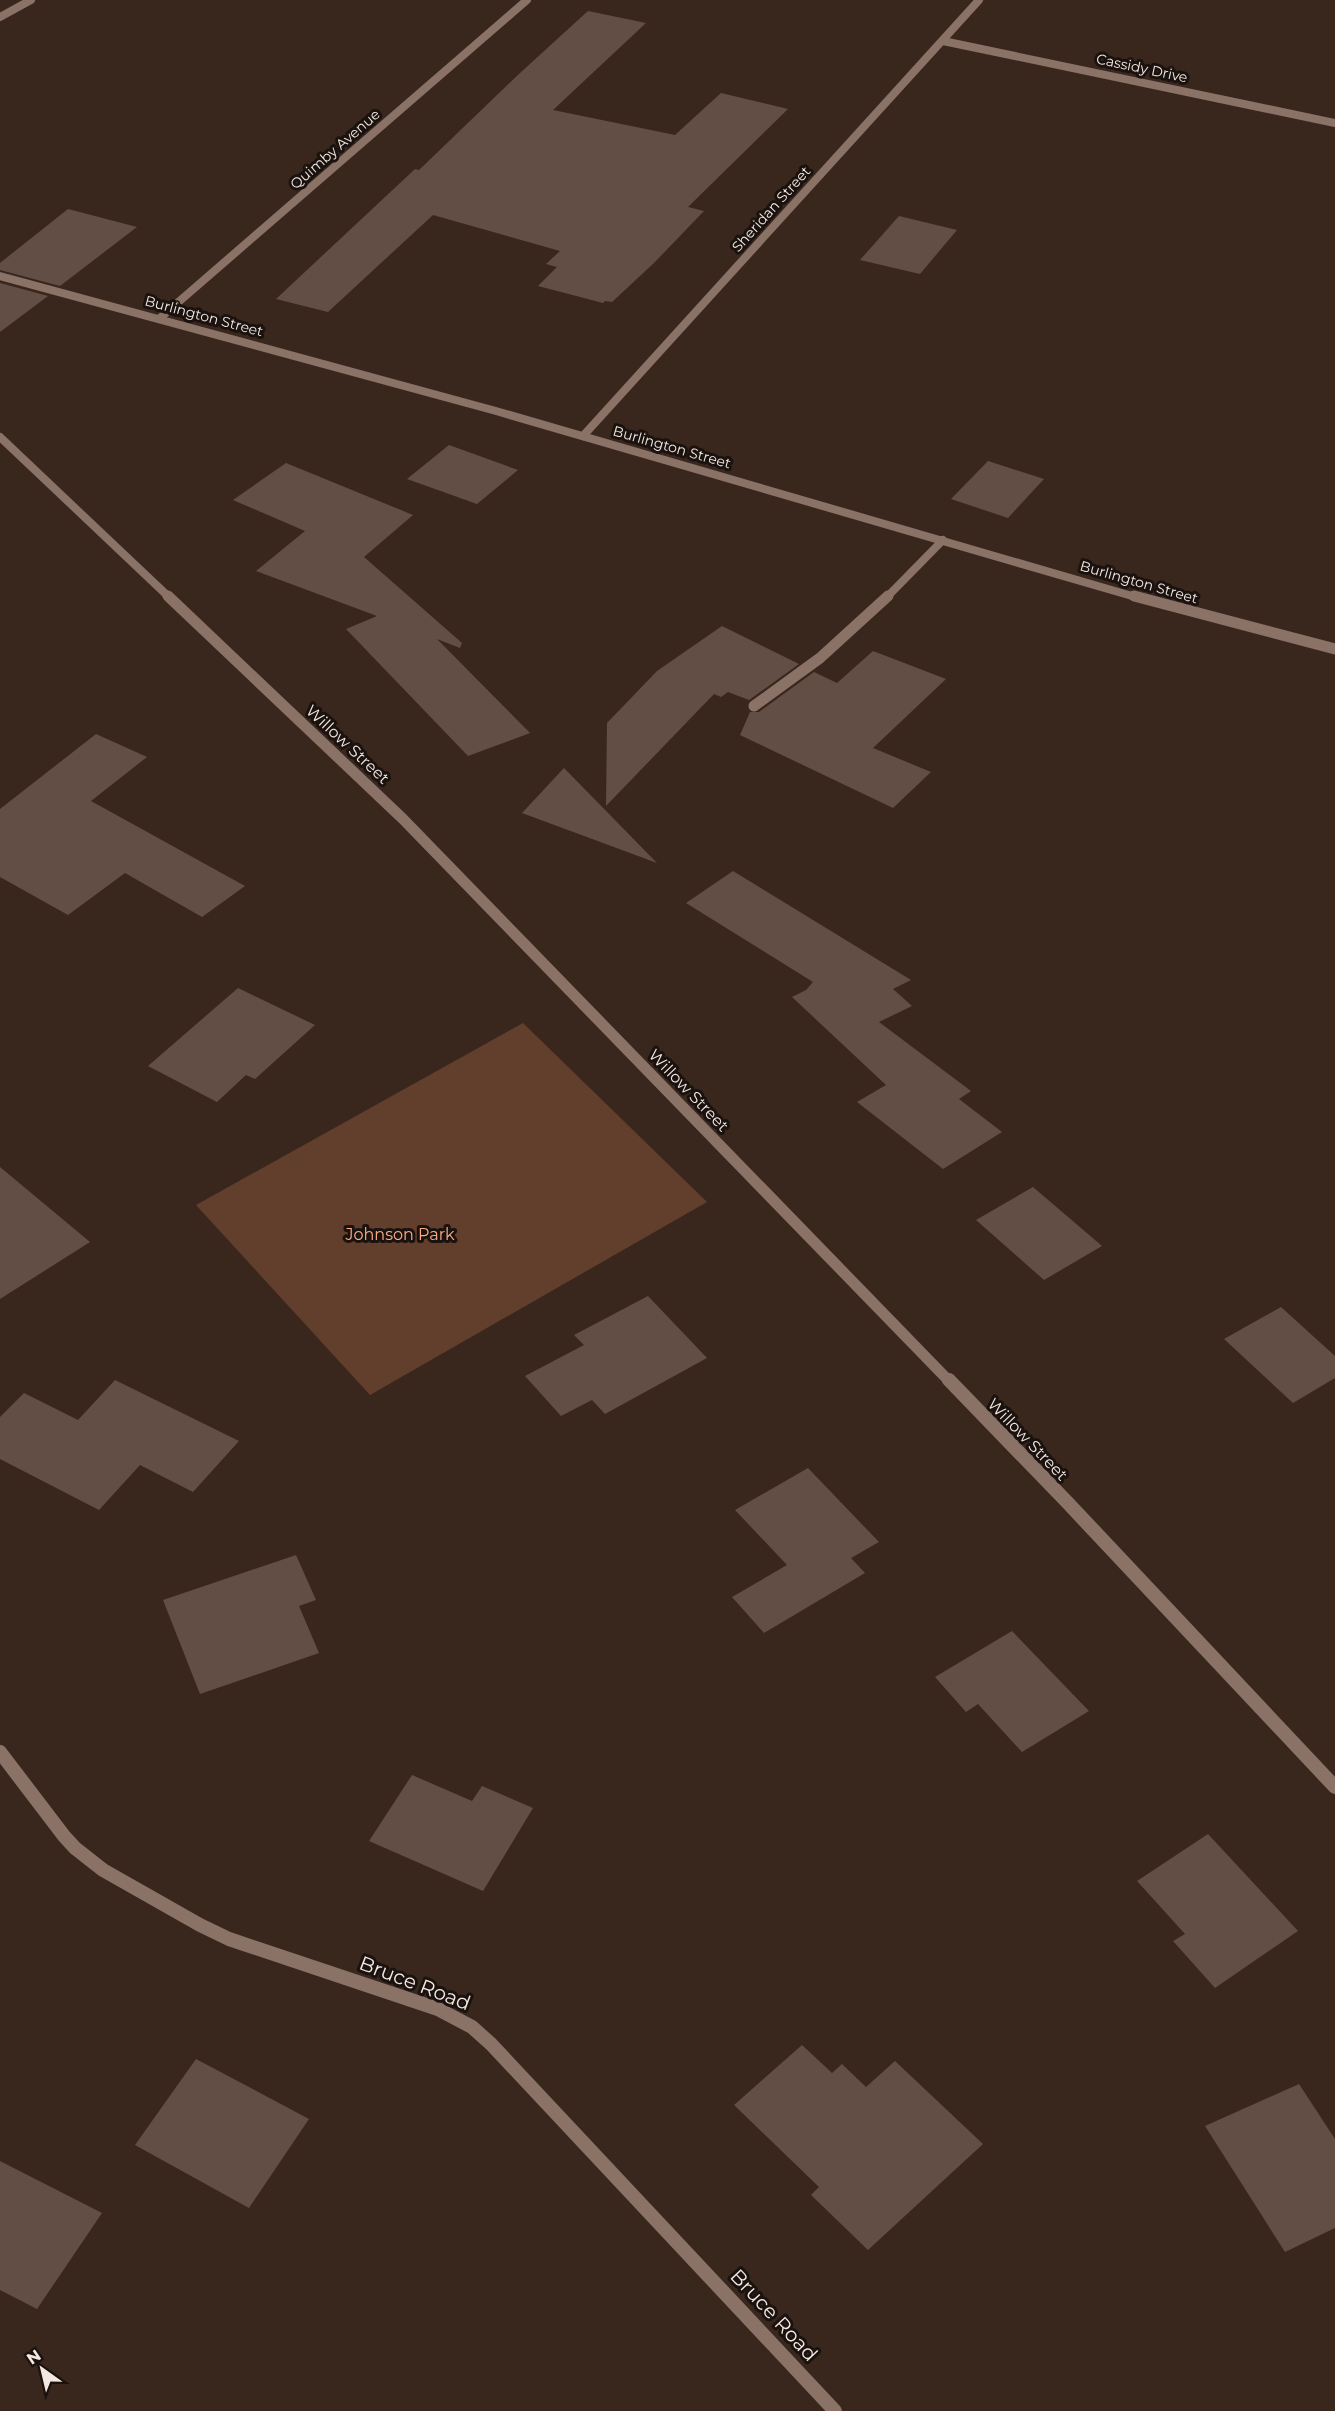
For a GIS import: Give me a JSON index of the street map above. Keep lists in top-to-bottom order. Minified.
{"streets":{"street":["Cassidy Drive","Quimby Avenue","Sheridan Street","Burlington Street","Willow Street","Bruce Road"]},"crossings":[["Cassidy Drive","Sheridan Street"],["Quimby Avenue","Burlington Street"],["Sheridan Street","Burlington Street"]],"parks":["Johnson Park"],"north":"top left"}
